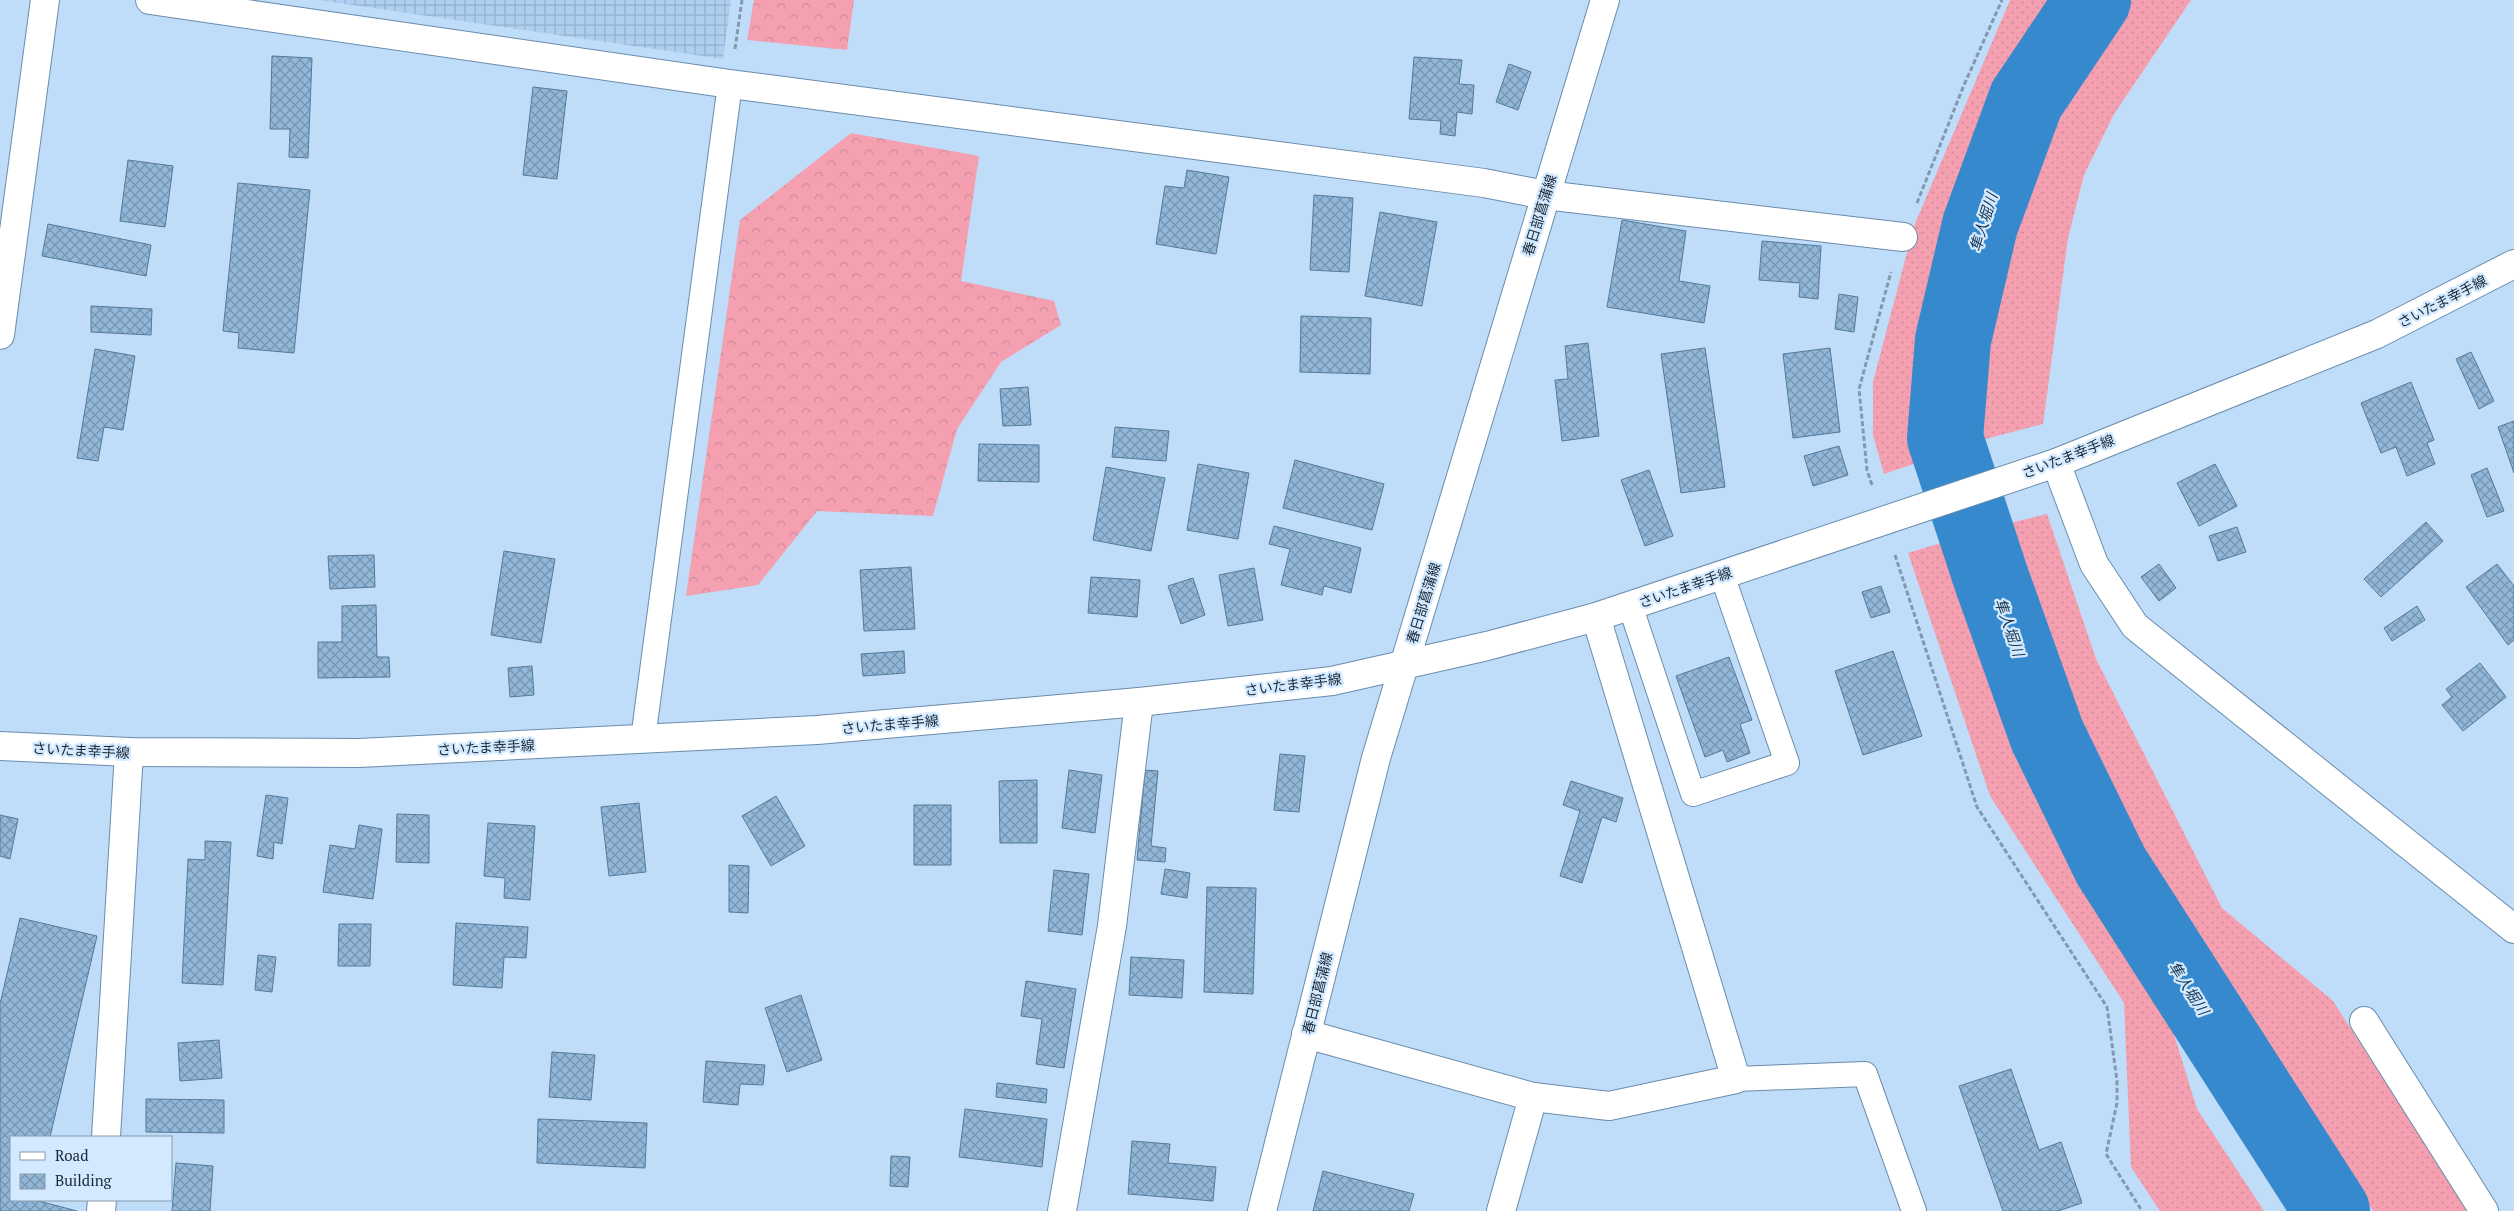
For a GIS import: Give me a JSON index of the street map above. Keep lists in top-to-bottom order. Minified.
{"streets":{"street":["春日部菖蒲線","さいたま幸手線"]},"crossings":[["春日部菖蒲線","さいたま幸手線"]],"water":["隼人堀川"],"legend":["Road","Building"]}
